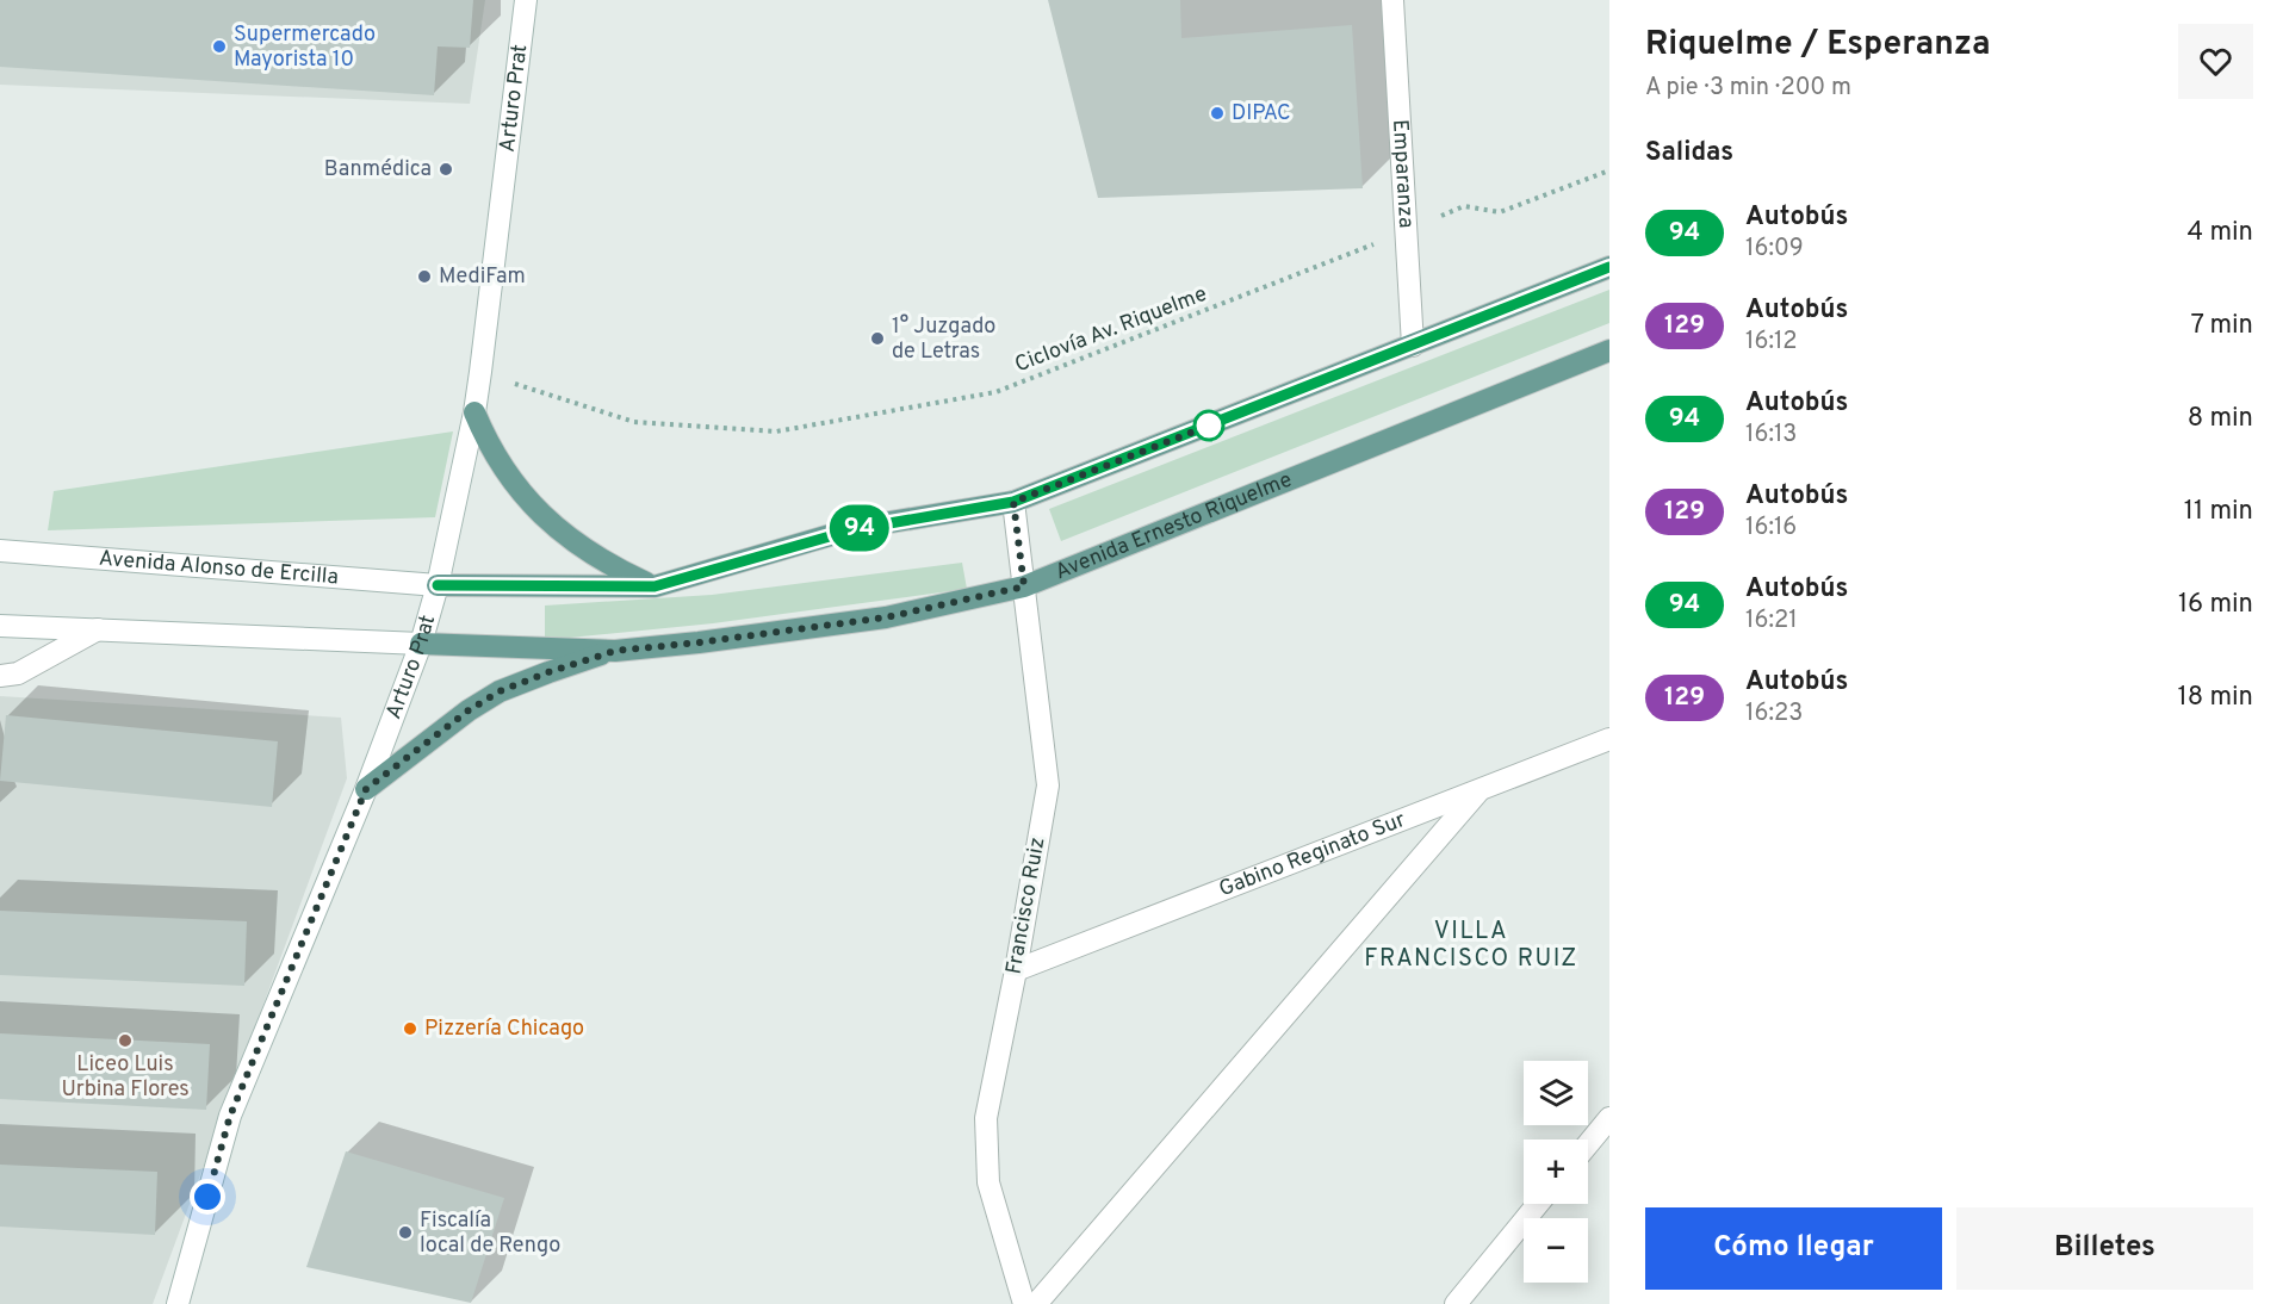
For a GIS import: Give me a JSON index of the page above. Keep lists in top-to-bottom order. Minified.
{"streets":{"main road":["Avenida Ernesto Riquelme"],"street":["Arturo Prat","Emparanza","Avenida Alonso de Ercilla","Gabino Reginato Sur","Francisco Ruiz"],"path":["Ciclovía Av. Riquelme"]},"crossings":[["Arturo Prat","Ciclovía Av. Riquelme"],["Arturo Prat","Avenida Ernesto Riquelme"],["Arturo Prat","Avenida Alonso de Ercilla"],["Emparanza","Ciclovía Av. Riquelme"],["Avenida Ernesto Riquelme","Francisco Ruiz"],["Gabino Reginato Sur","Francisco Ruiz"]],"districts":["VILLA FRANCISCO RUIZ"],"places":["Supermercado Mayorista 10","DIPAC","Banmédica","MediFam","1° Juzgado de Letras","Pizzería Chicago","Liceo Luis Urbina Flores","Fiscalía local de Rengo"],"lines":["bus line 94"],"page":{"on_map":"94","heading":[["Riquelme / Esperanza","A pie · 3 min · 200 m"],"Salidas"],"list":[{"mark":"94","name":"Autobús","note":"16:09","value":"4 min"},{"mark":"129","name":"Autobús","note":"16:12","value":"7 min"},{"mark":"94","name":"Autobús","note":"16:13","value":"8 min"},{"mark":"129","name":"Autobús","note":"16:16","value":"11 min"},{"mark":"94","name":"Autobús","note":"16:21","value":"16 min"},{"mark":"129","name":"Autobús","note":"16:23","value":"18 min"}],"map_buttons":["+","−"],"buttons":["Cómo llegar","Billetes"]}}
